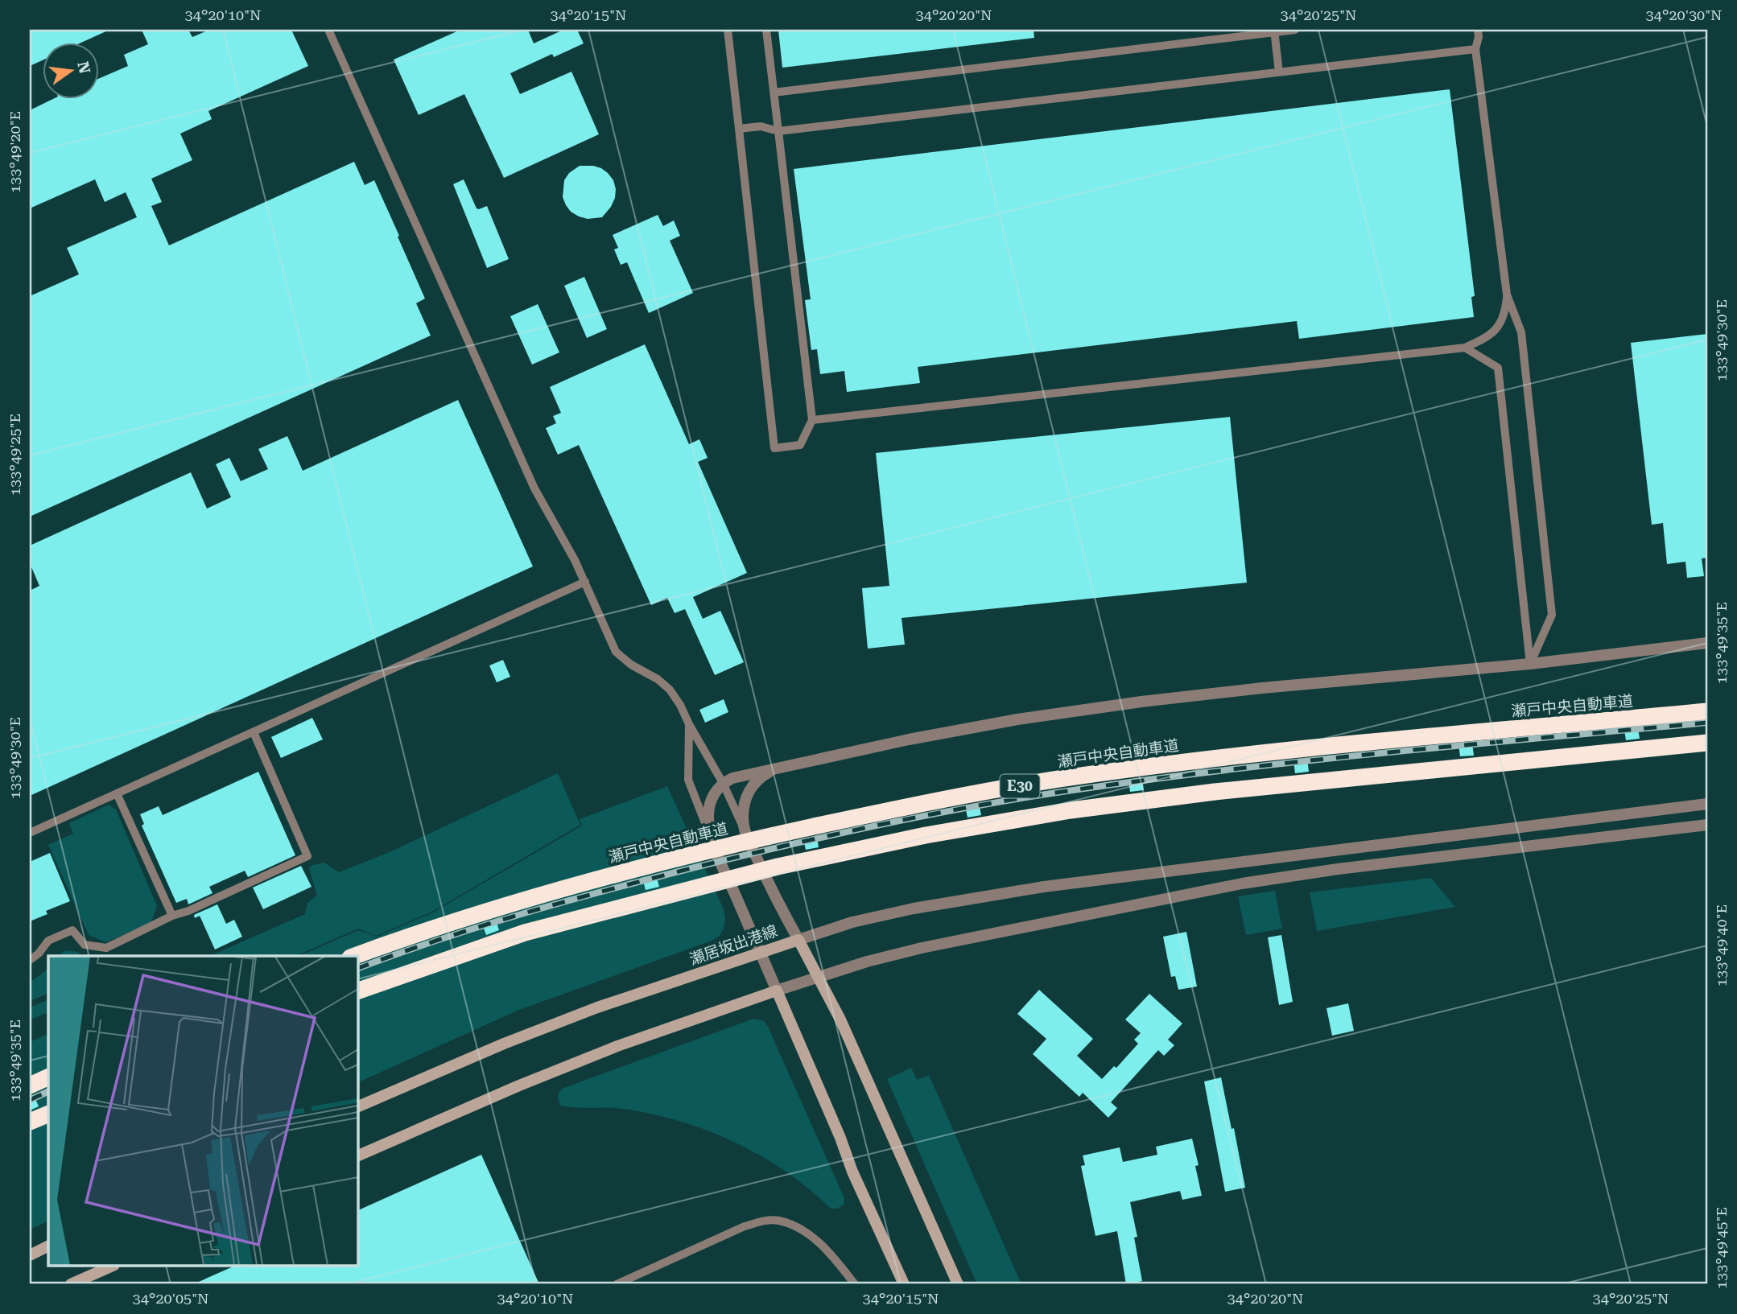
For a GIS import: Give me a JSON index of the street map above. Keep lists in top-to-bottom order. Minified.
{"streets":{"highway":["瀬戸中央自動車道","E30"],"main road":["瀬居坂出港線"]},"north":"right","coordinates":["34°20'10\"N","34°20'15\"N","34°20'20\"N","34°20'25\"N","34°20'30\"N","133°49'20\"E","133°49'30\"E","133°49'25\"E","133°49'35\"E","133°49'40\"E","133°49'45\"E","34°20'05\"N"]}
